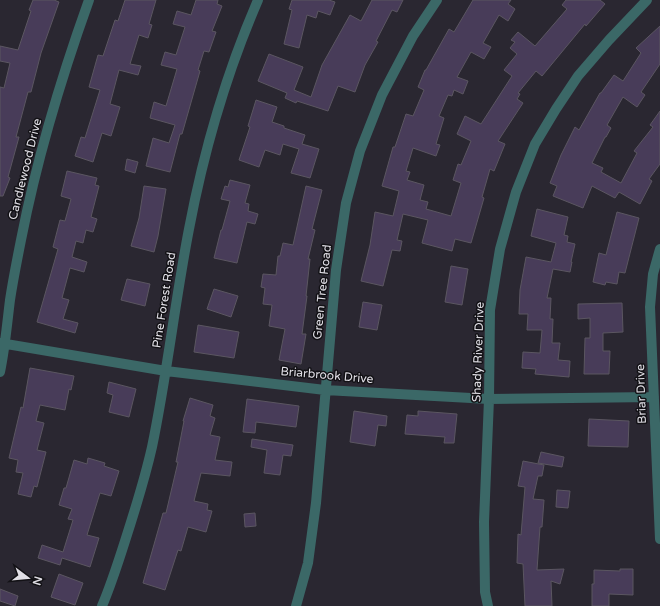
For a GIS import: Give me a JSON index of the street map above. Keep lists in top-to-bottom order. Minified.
{"streets":{"street":["Candlewood Drive","Green Tree Road","Pine Forest Road","Shady River Drive","Briarbrook Drive","Briar Drive"]},"crossings":[["Candlewood Drive","Briarbrook Drive"],["Green Tree Road","Briarbrook Drive"],["Pine Forest Road","Briarbrook Drive"],["Shady River Drive","Briarbrook Drive"],["Briarbrook Drive","Briar Drive"]],"north":"right"}
